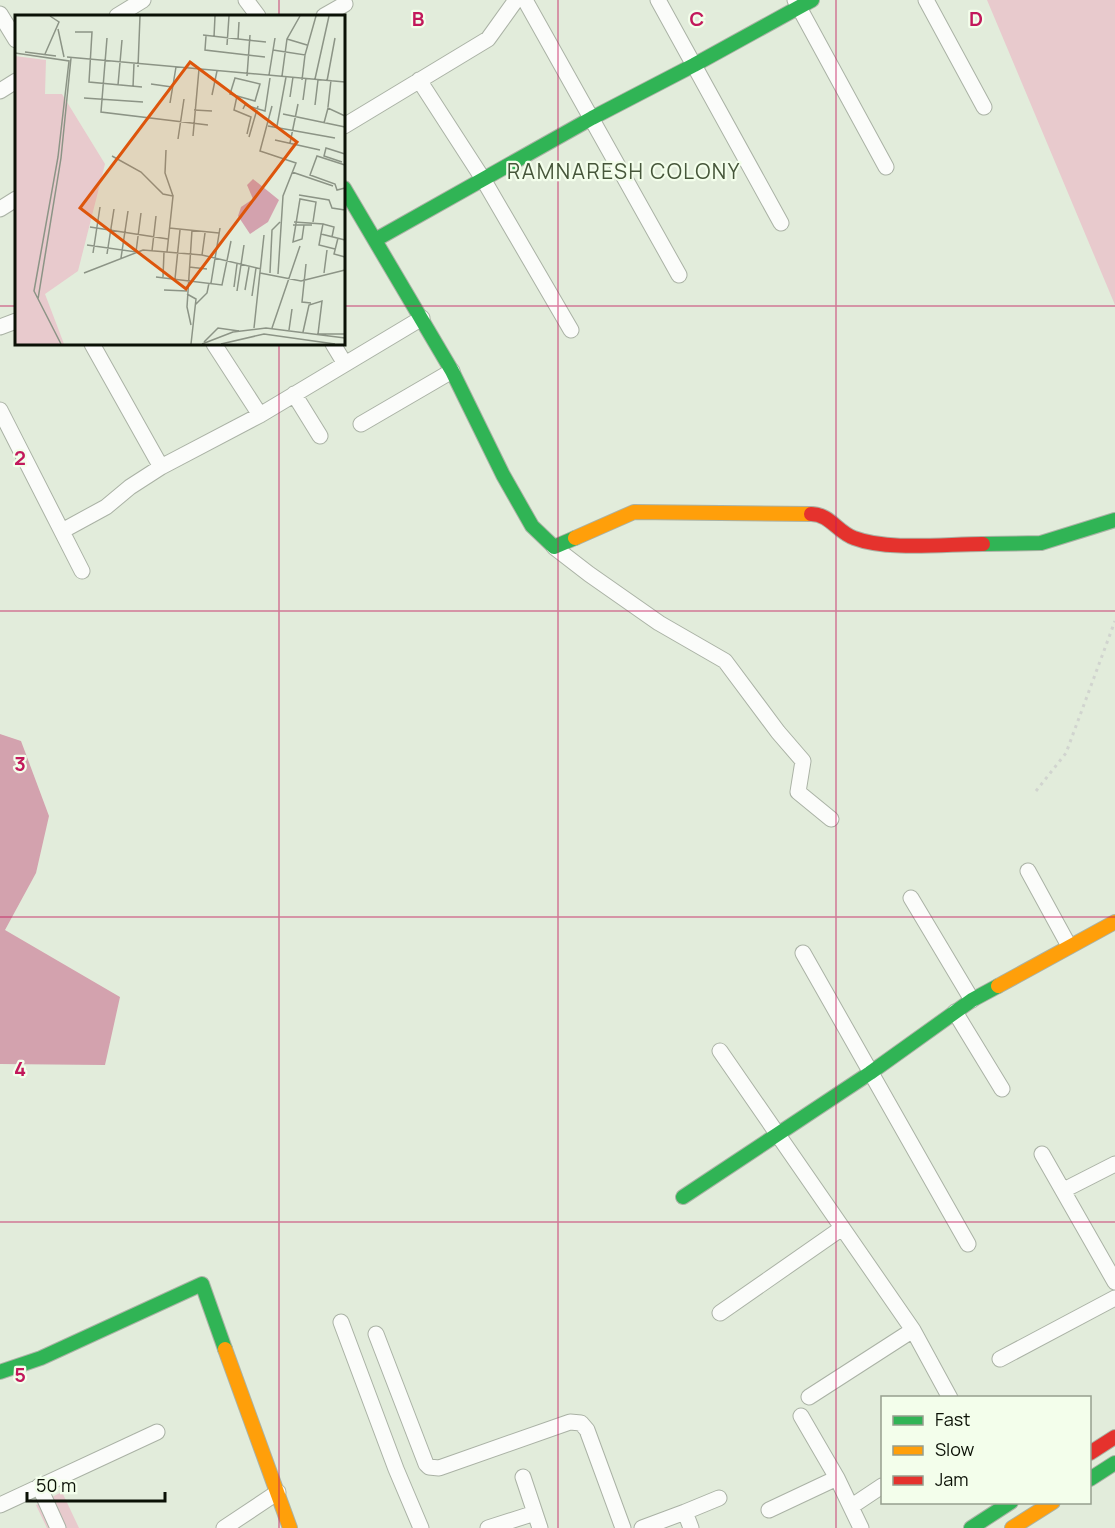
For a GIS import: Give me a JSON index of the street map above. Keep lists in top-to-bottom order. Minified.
{"districts":["RAMNARESH COLONY"],"legend":["Fast","Slow","Jam"],"scale_bar":"50 m","grid":{"columns":["B","C","D"],"rows":["2","3","4","5"]}}
